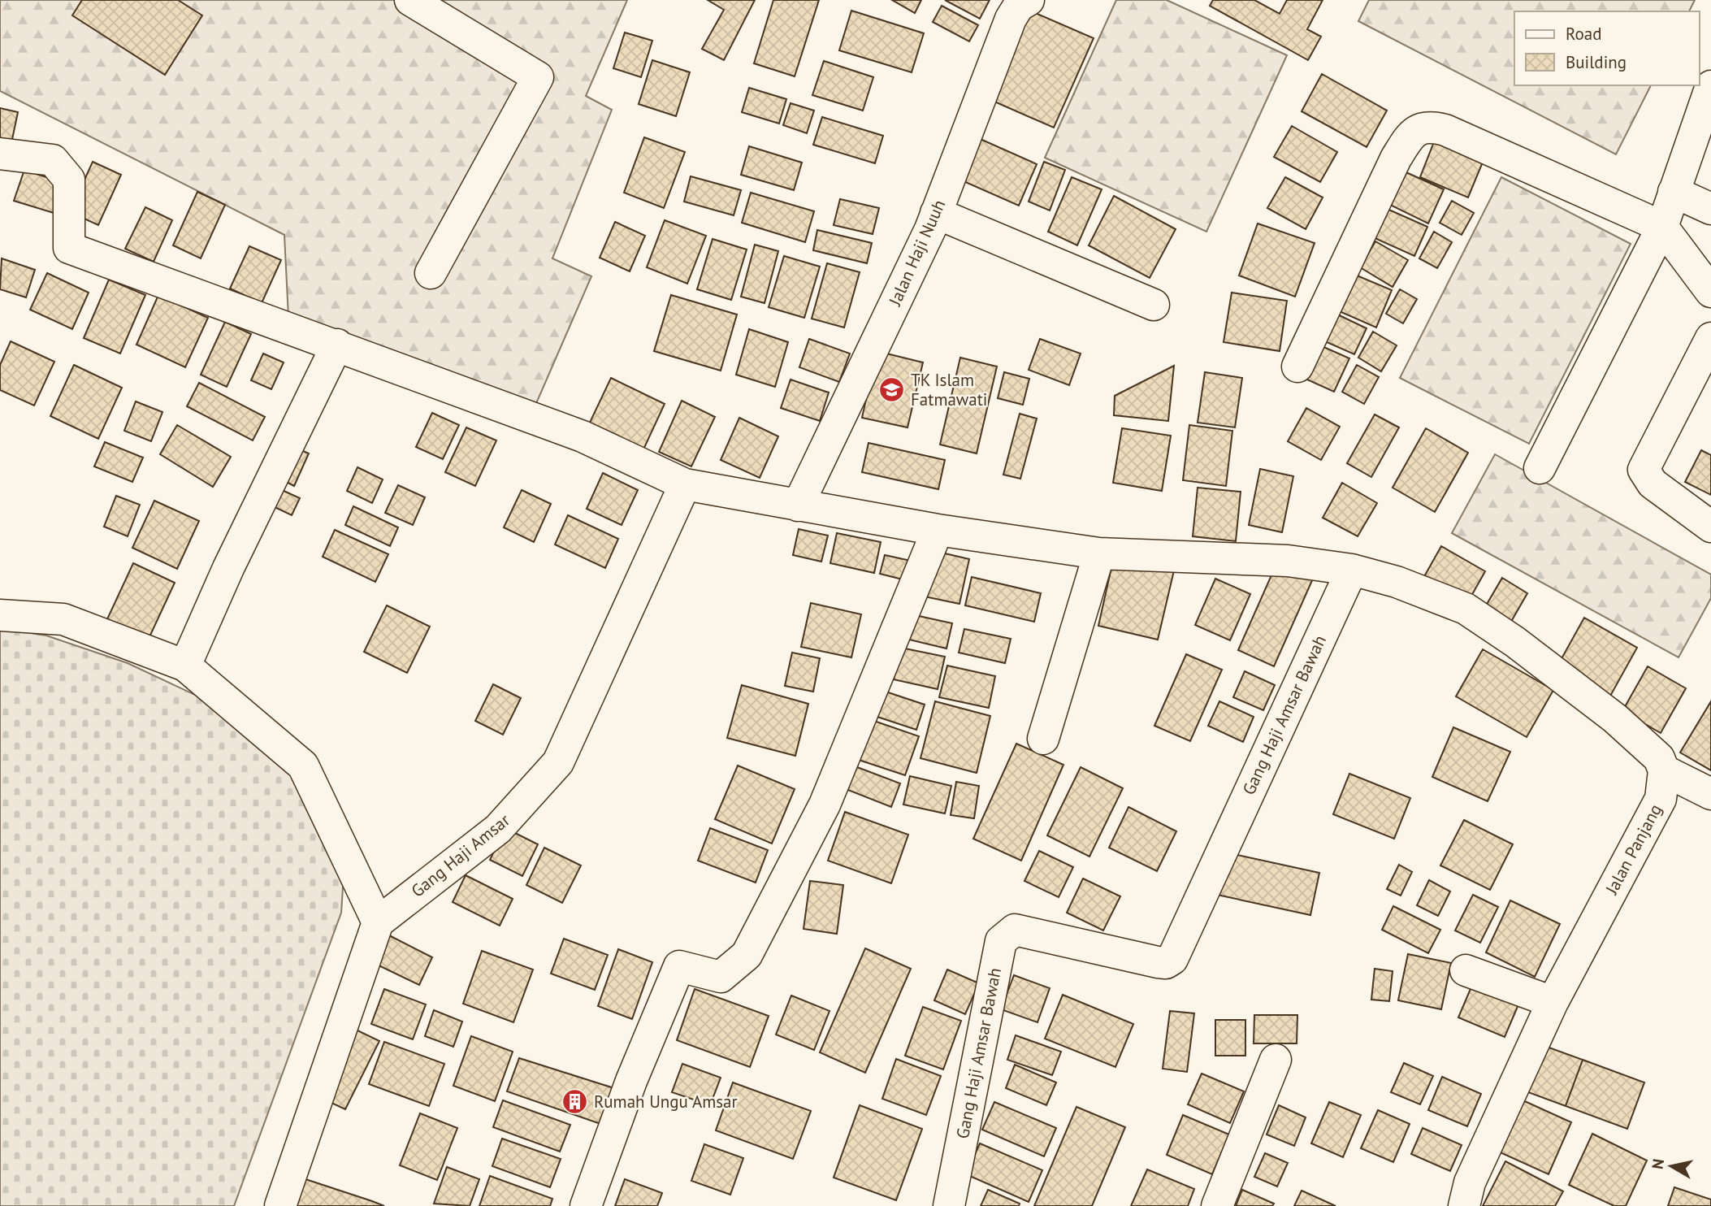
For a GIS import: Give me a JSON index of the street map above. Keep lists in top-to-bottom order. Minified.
{"streets":{"street":["Jalan Haji Nuuh","Gang Haji Amsar Bawah","Jalan Panjang","Gang Haji Amsar"]},"places":{"school or university":["TK Islam Fatmawati"],"building":["Rumah Ungu Amsar"]},"legend":["Road","Building"],"north":"left"}
